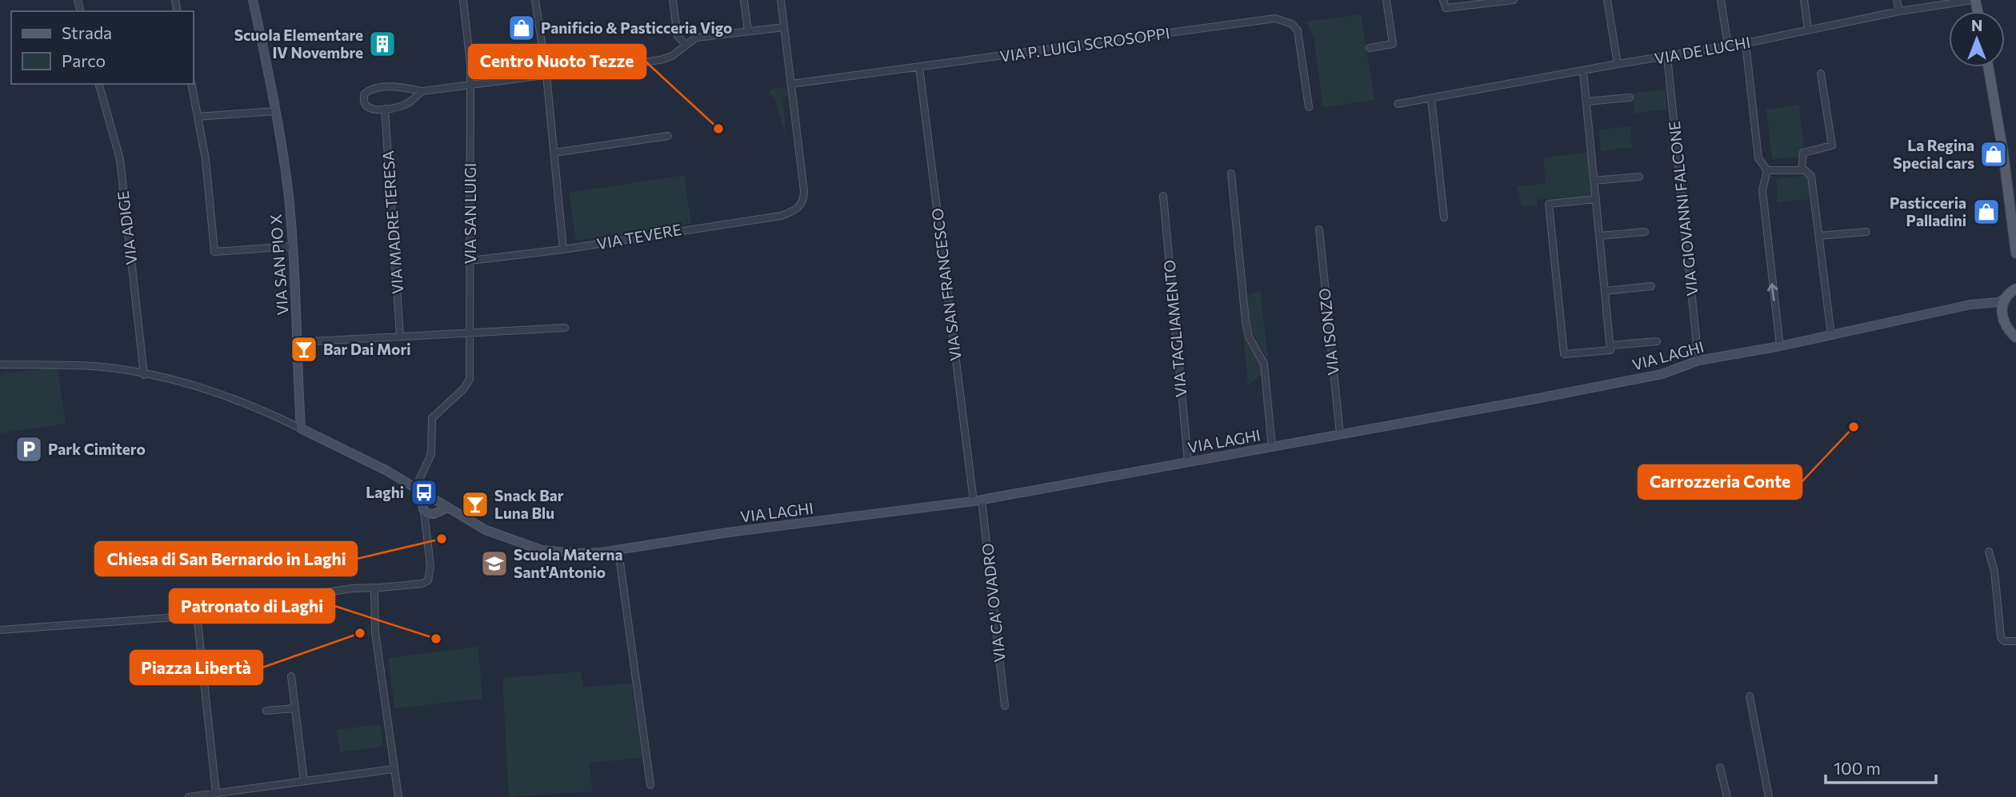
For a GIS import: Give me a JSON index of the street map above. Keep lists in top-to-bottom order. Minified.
{"streets":{"street":["VIA P. LUIGI SCROSOPPI","VIA DE LUCHI","VIA GIOVANNI FALCONE","VIA SAN LUIGI","VIA MADRE TERESA","VIA ADIGE","VIA TEVERE","VIA SAN PIO X","VIA SAN FRANCESCO","VIA TAGLIAMENTO","VIA ISONZO","VIA LAGHI","VIA CA' OVADRO"]},"crossings":[["VIA P. LUIGI SCROSOPPI","VIA TEVERE"],["VIA P. LUIGI SCROSOPPI","VIA SAN FRANCESCO"],["VIA DE LUCHI","VIA GIOVANNI FALCONE"],["VIA GIOVANNI FALCONE","VIA LAGHI"],["VIA SAN LUIGI","VIA TEVERE"],["VIA SAN FRANCESCO","VIA LAGHI"],["VIA SAN FRANCESCO","VIA CA' OVADRO"],["VIA TAGLIAMENTO","VIA LAGHI"],["VIA ISONZO","VIA LAGHI"],["VIA LAGHI","VIA CA' OVADRO"]],"places":{"shop":["Panificio & Pasticceria Vigo","La Regina Special cars","Pasticceria Palladini"],"building":["Scuola Elementare IV Novembre"],"other":["Centro Nuoto Tezze","Carrozzeria Conte","Chiesa di San Bernardo in Laghi","Piazza Libertà","Patronato di Laghi"],"bar":["Bar Dai Mori","Snack Bar Luna Blu"],"parking":["Park Cimitero"],"bus stop":["Laghi"],"school or university":["Scuola Materna Sant'Antonio"]},"legend":["Strada","Parco"],"scale_bar":"100 m","north":"top"}
